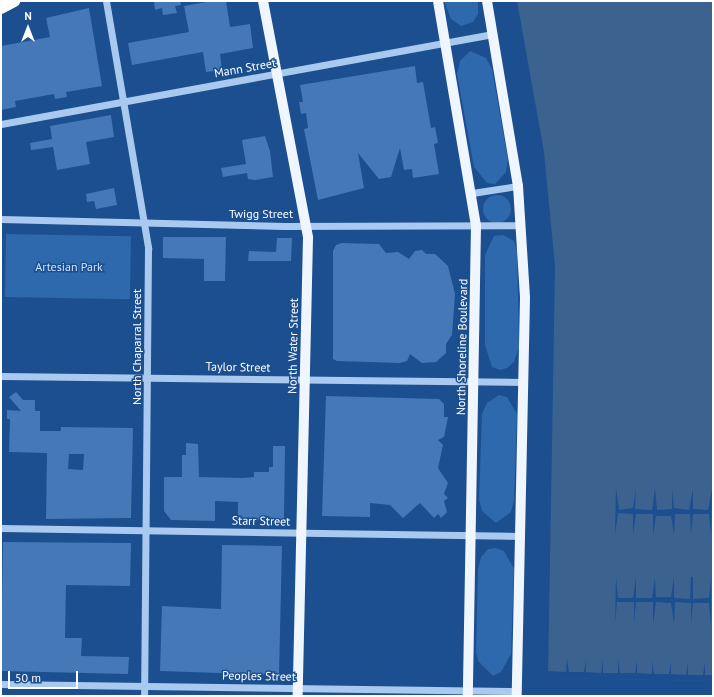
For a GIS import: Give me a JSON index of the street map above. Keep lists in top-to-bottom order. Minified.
{"streets":{"main road":["North Water Street","North Shoreline Boulevard"],"street":["Mann Street","Twigg Street","North Chaparral Street","Taylor Street","Starr Street","Peoples Street"]},"crossings":[["Mann Street","North Water Street"],["Mann Street","North Chaparral Street"],["Mann Street","North Shoreline Boulevard"],["Twigg Street","North Water Street"],["Twigg Street","North Chaparral Street"],["Twigg Street","North Shoreline Boulevard"],["North Water Street","Taylor Street"],["North Water Street","Starr Street"],["North Water Street","Peoples Street"],["North Chaparral Street","Taylor Street"],["North Chaparral Street","Starr Street"],["North Chaparral Street","Peoples Street"],["North Shoreline Boulevard","Taylor Street"],["North Shoreline Boulevard","Starr Street"],["North Shoreline Boulevard","Peoples Street"]],"parks":["Artesian Park"],"scale_bar":"50 m","north":"top"}
